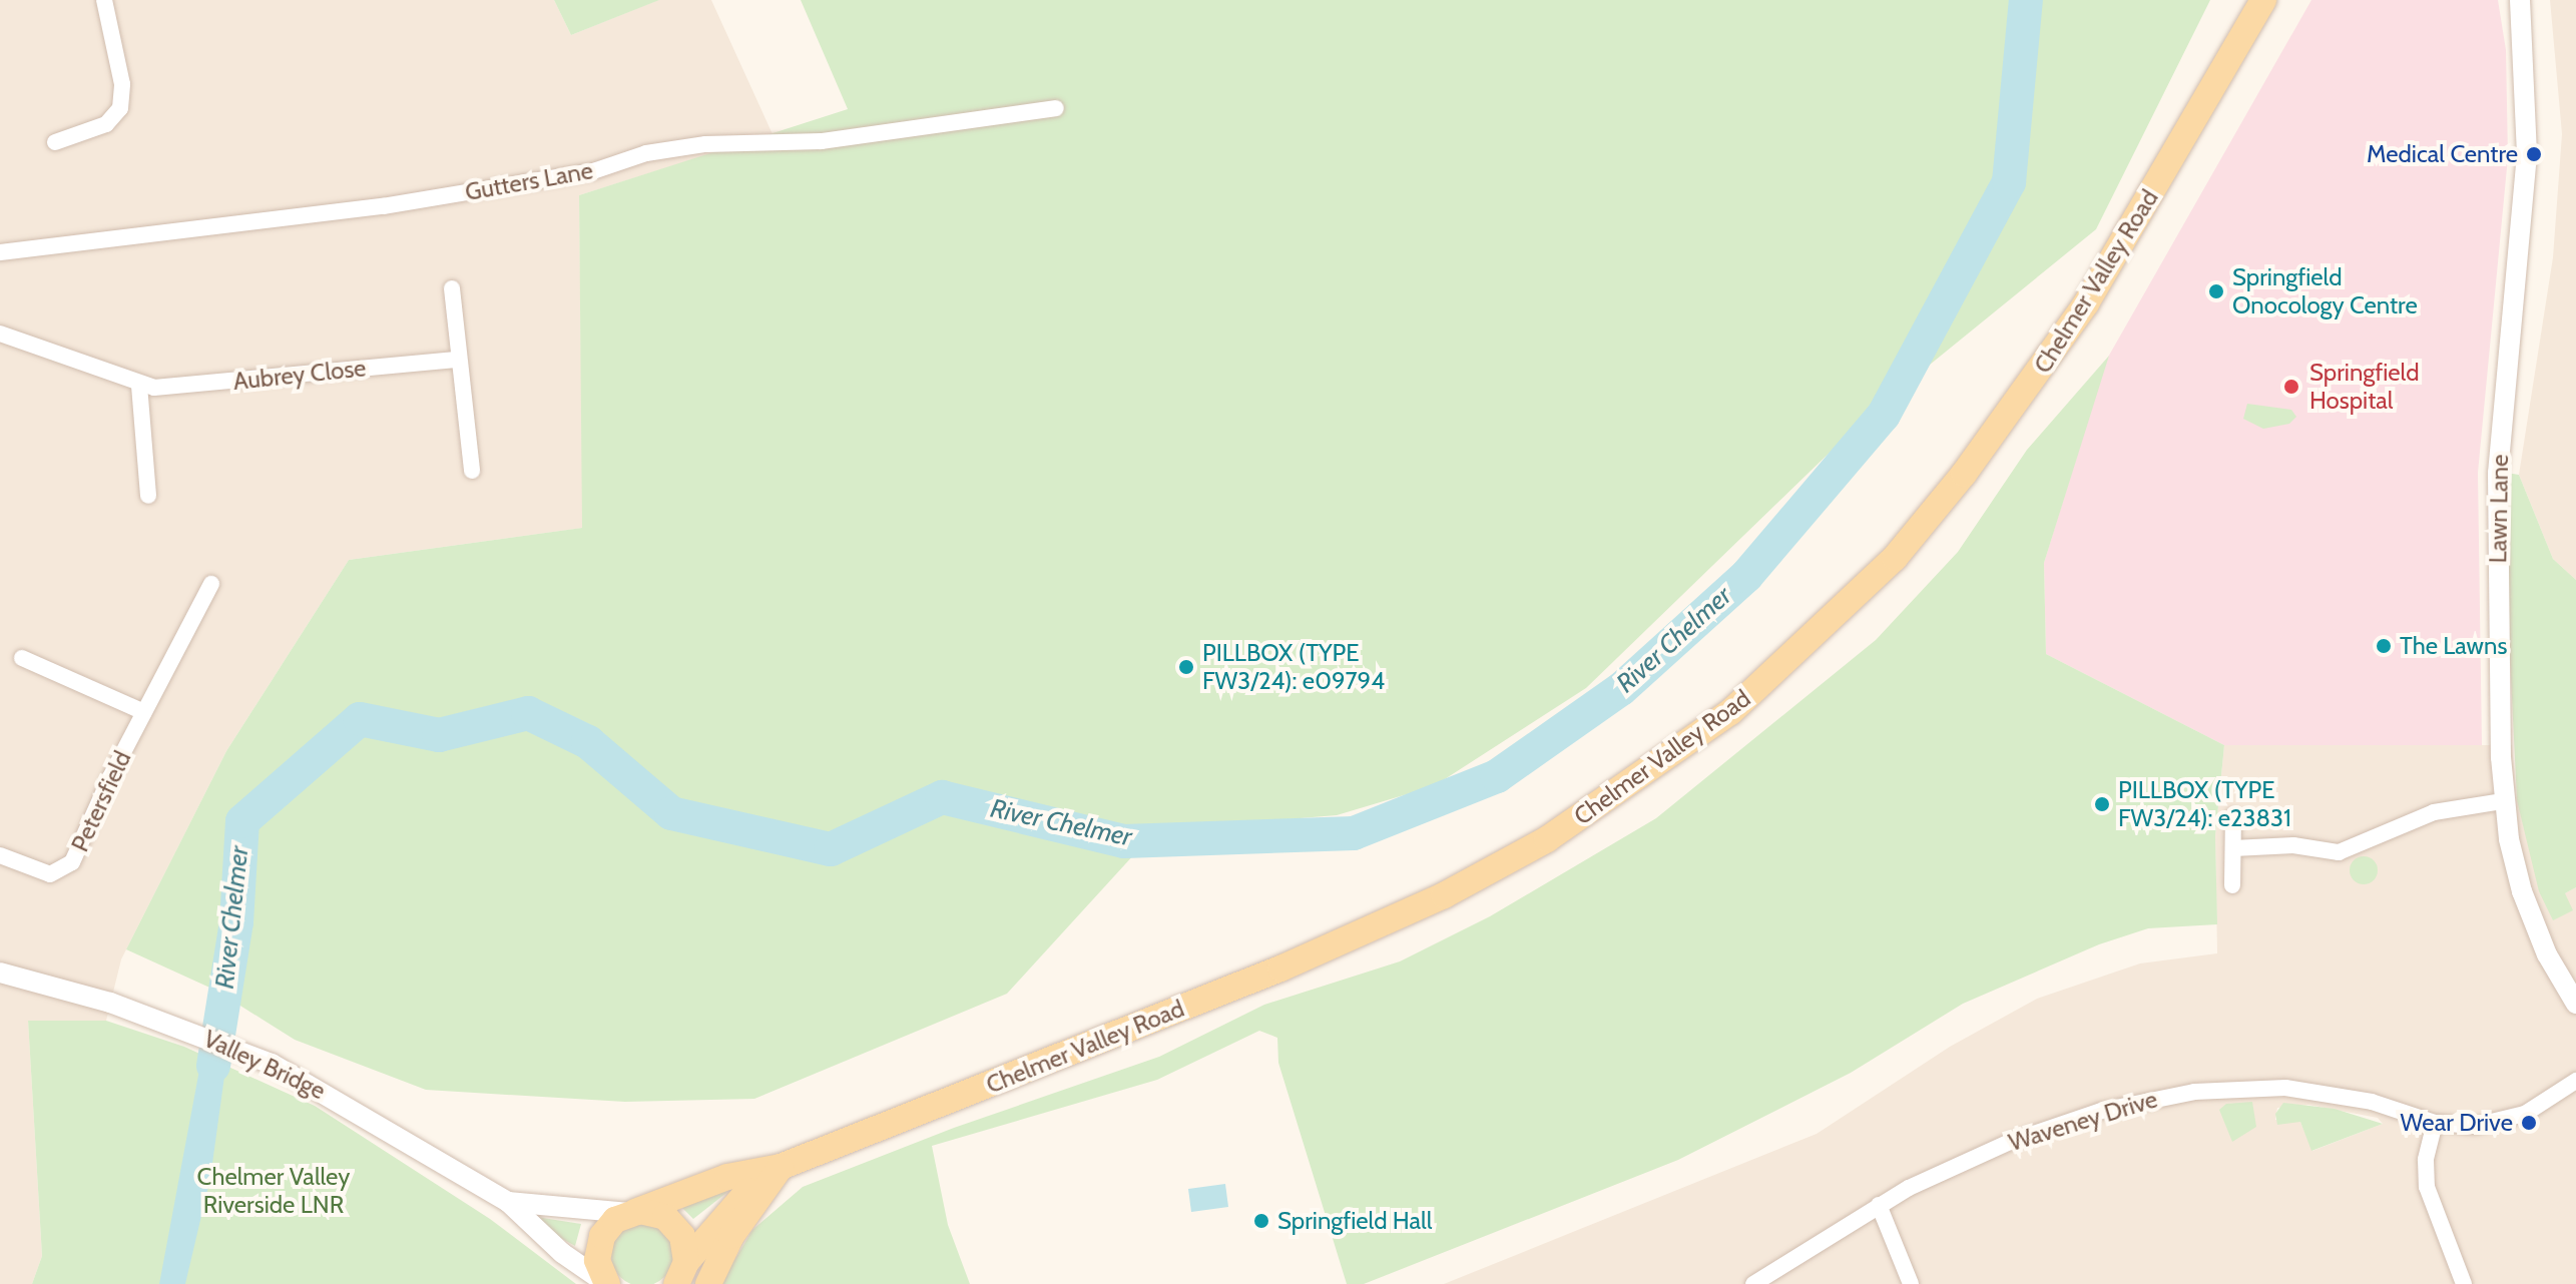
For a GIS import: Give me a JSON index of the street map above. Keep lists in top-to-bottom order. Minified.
{"streets":{"main road":["Chelmer Valley Road"],"street":["Gutters Lane","Aubrey Close","Lawn Lane","Petersfield","Valley Bridge","Waveney Drive"]},"crossings":[["Chelmer Valley Road","Valley Bridge"]],"water":["River Chelmer"],"parks":["Chelmer Valley Riverside LNR"],"places":["Medical Centre","Springfield Onocology Centre","Springfield Hospital","The Lawns","PILLBOX (TYPE FW3/24): e09794","PILLBOX (TYPE FW3/24): e23831","Wear Drive","Springfield Hall"]}
